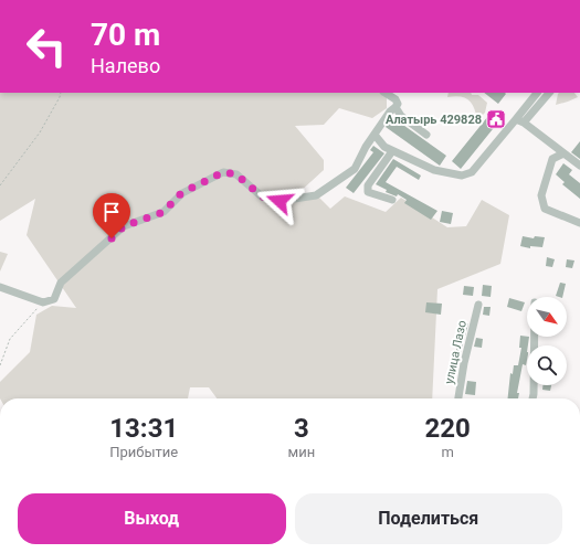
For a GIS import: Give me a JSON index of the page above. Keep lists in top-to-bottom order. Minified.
{"streets":{"street":["улица Лазо"]},"places":{"public building":["Алатырь 429828"]},"north":"bottom right","page":{"turn":["70 m","Налево"],"eta":["13:31","Прибытие","3","мин","220","m"],"buttons":["Выход","Поделиться"]}}
